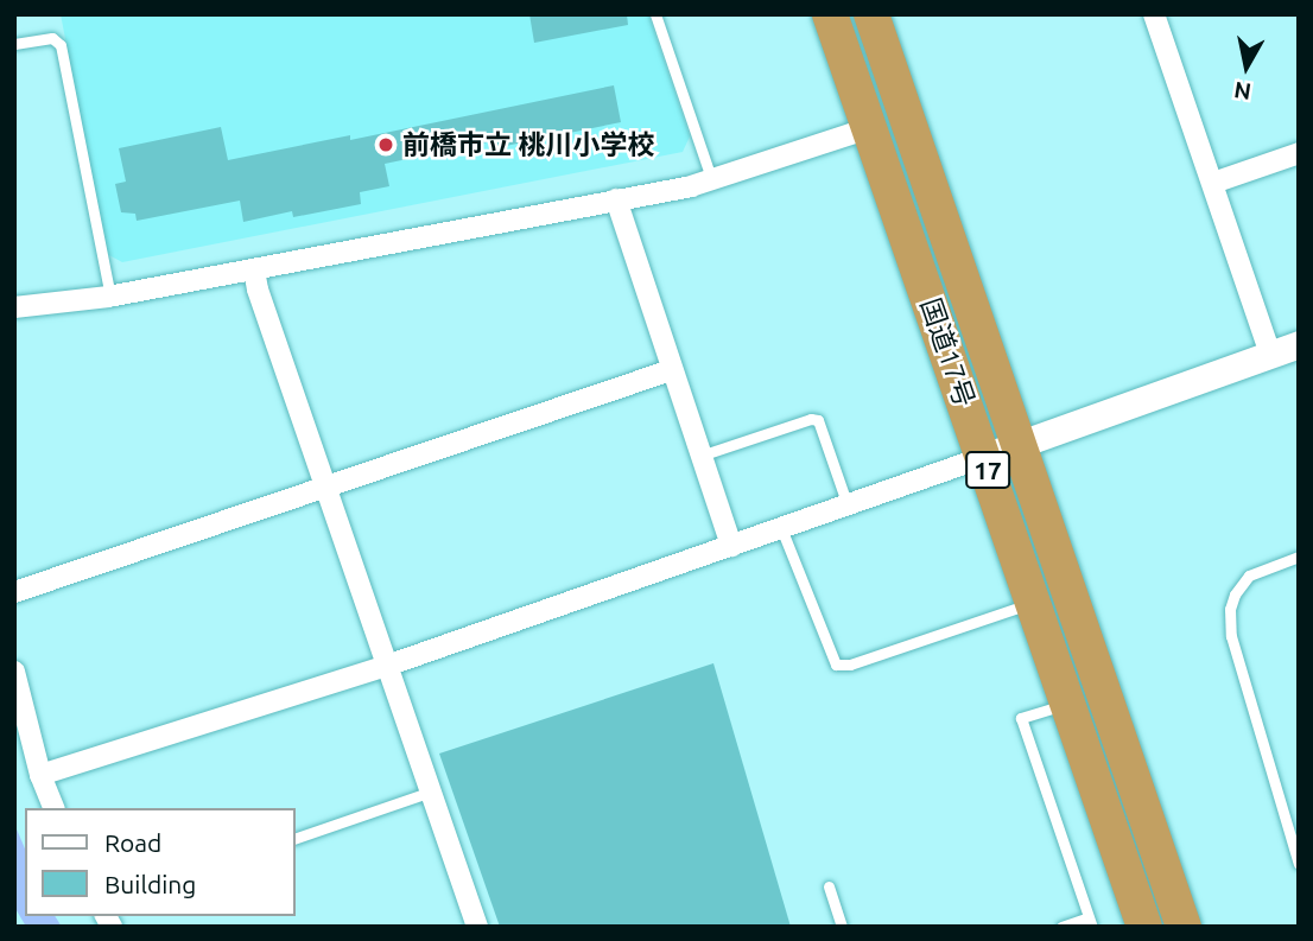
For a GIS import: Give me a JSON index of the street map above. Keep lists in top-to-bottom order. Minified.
{"streets":{"highway":["国道17号","17"]},"places":["前橋市立 桃川小学校"],"legend":["Road","Building"],"north":"bottom"}
